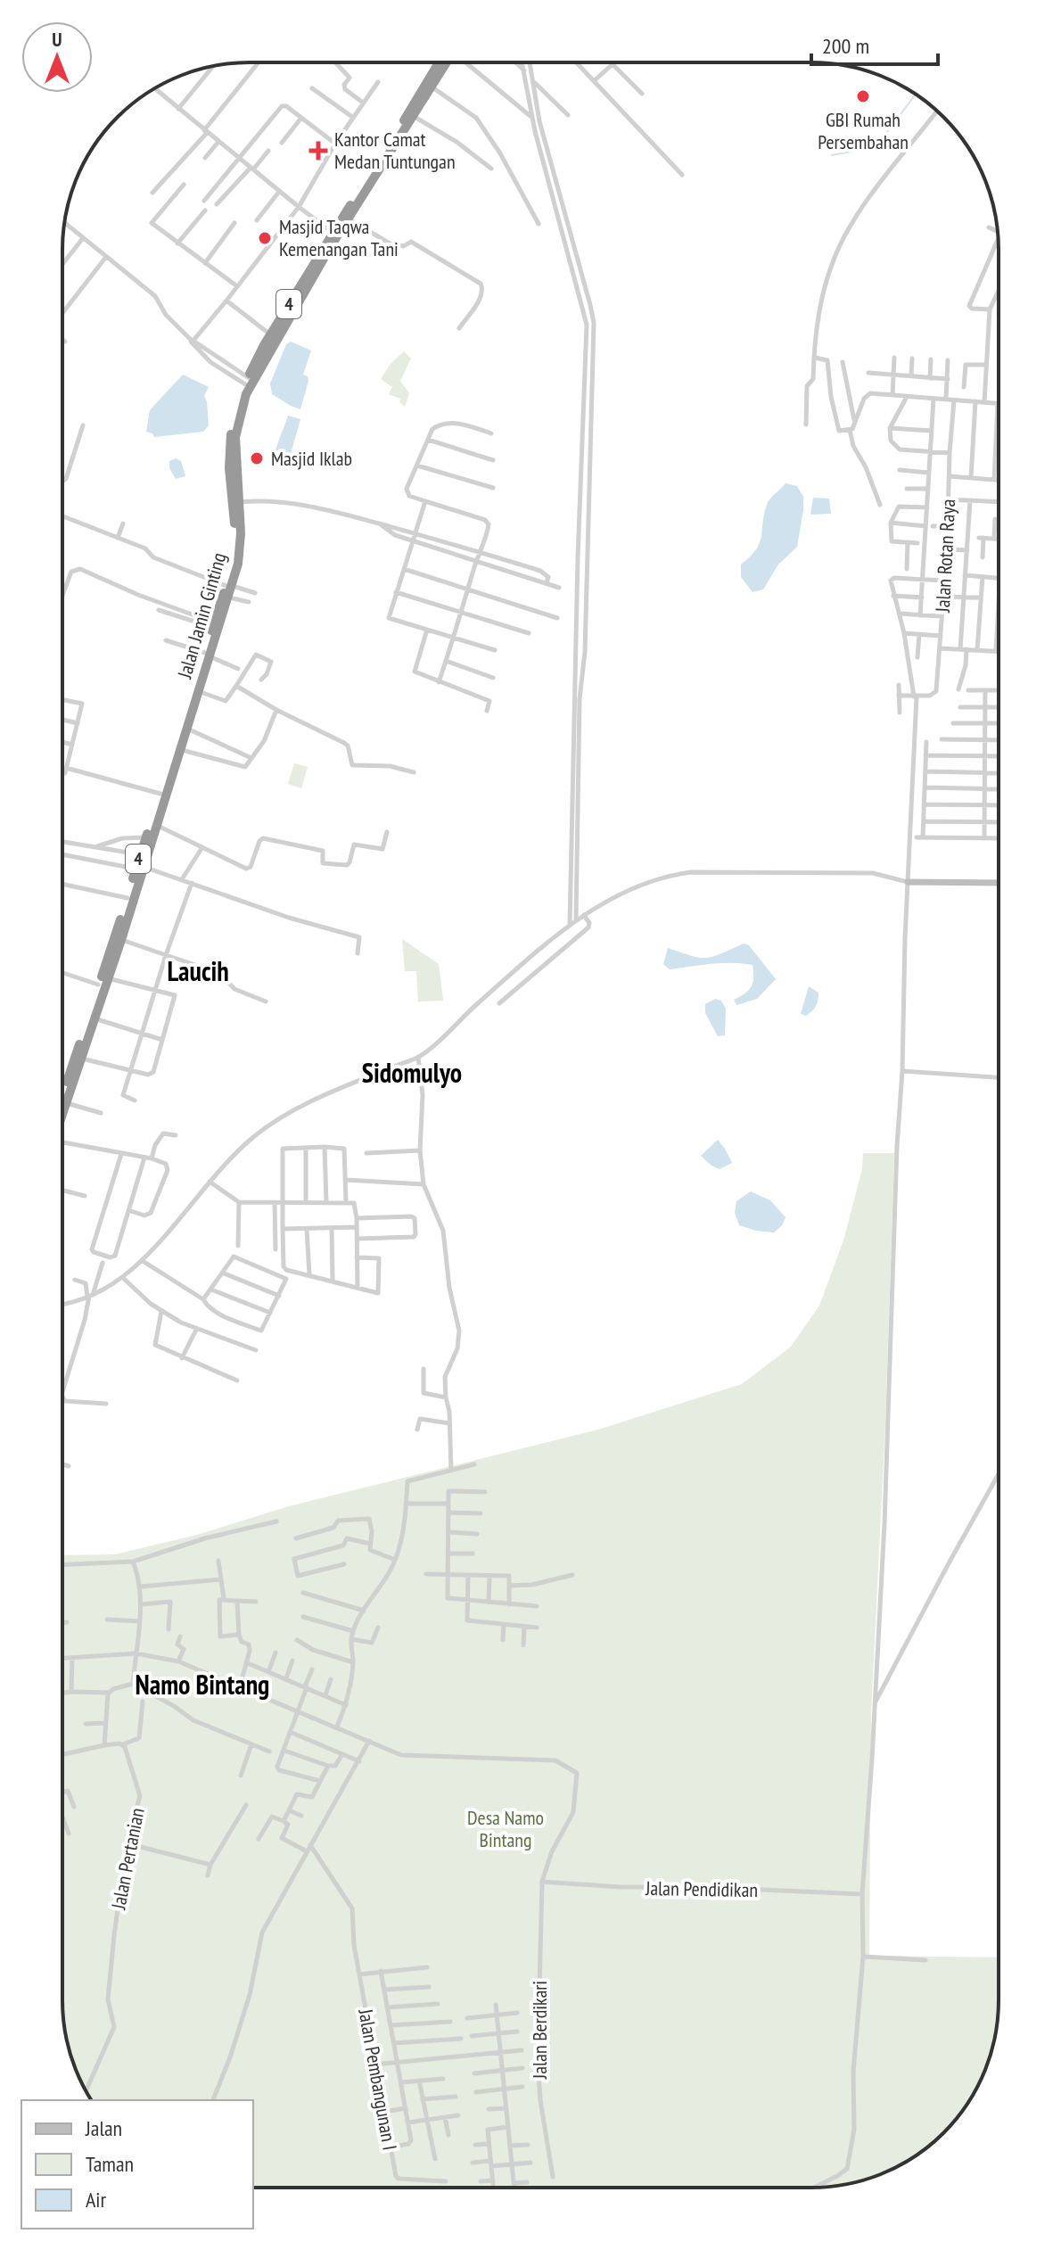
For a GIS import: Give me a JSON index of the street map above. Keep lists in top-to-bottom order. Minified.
{"streets":{"highway":["4","Jalan Jamin Ginting"],"street":["Jalan Rotan Raya","Jalan Pertanian","Jalan Pendidikan","Jalan Berdikari","Jalan Pembangunan I"]},"crossings":[["Jalan Pendidikan","Jalan Berdikari"]],"districts":["Laucih","Sidomulyo","Namo Bintang"],"parks":["Desa Namo Bintang"],"places":{"other":["GBI Rumah Persembahan","Masjid Taqwa Kemenangan Tani","Masjid Iklab"],"health":["Kantor Camat Medan Tuntungan"]},"legend":["Jalan","Taman","Air"],"scale_bar":"200 m","north":"top"}
